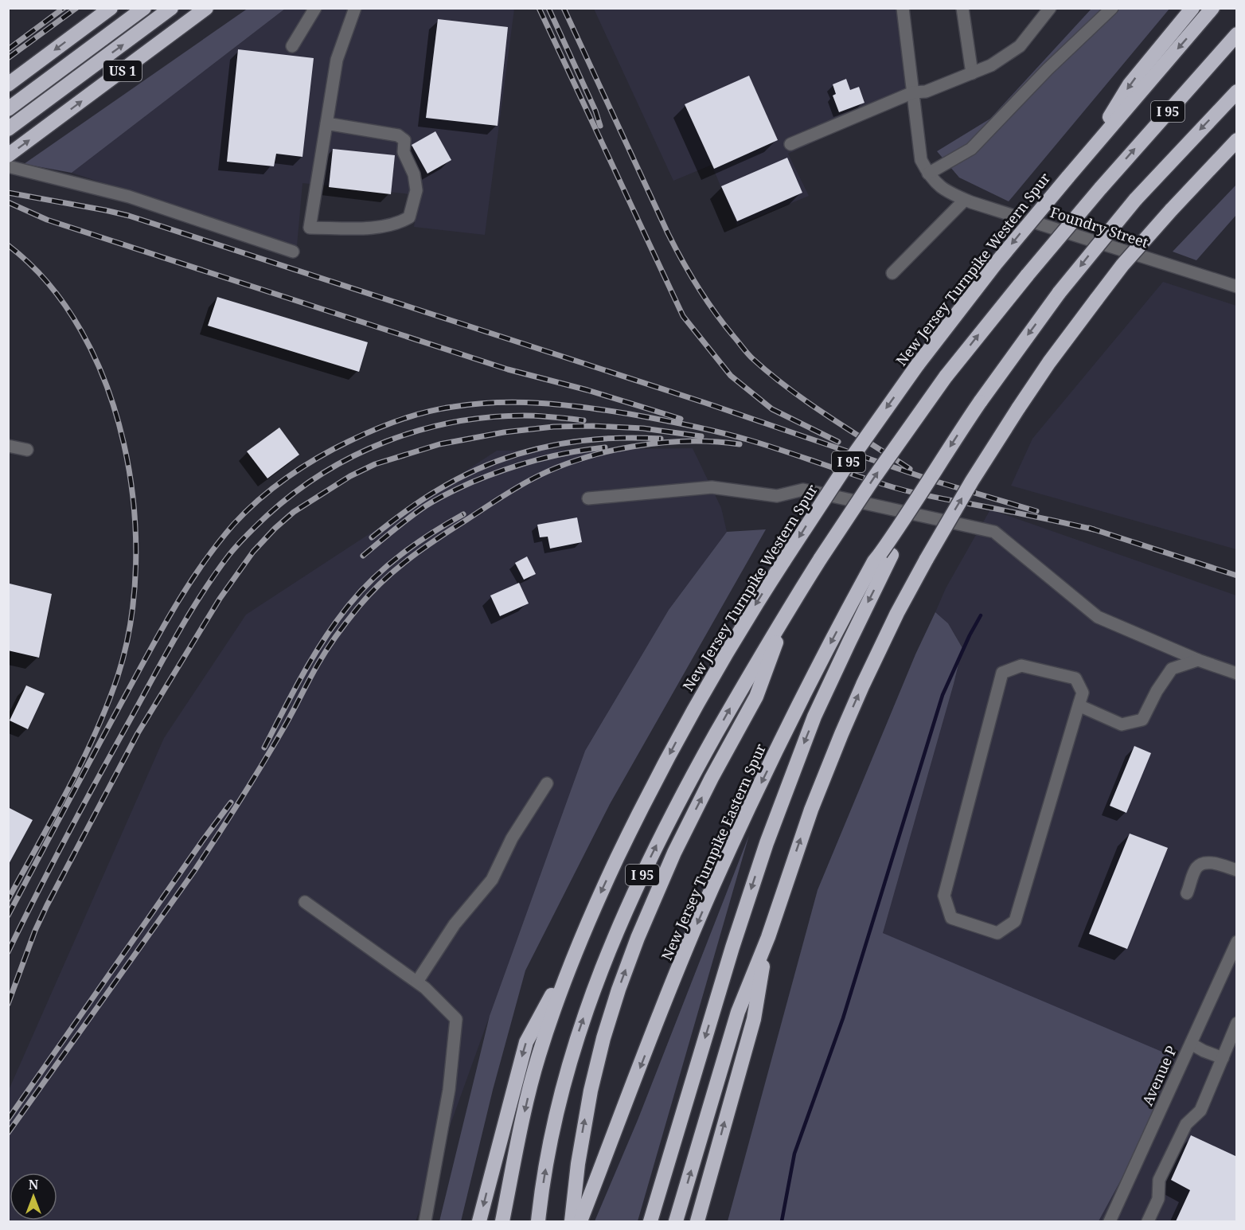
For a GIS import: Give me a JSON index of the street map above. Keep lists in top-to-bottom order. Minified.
{"streets":{"highway":["US 1","I 95","New Jersey Turnpike Western Spur","New Jersey Turnpike Eastern Spur"],"street":["Foundry Street","Avenue P"]},"north":"top"}
